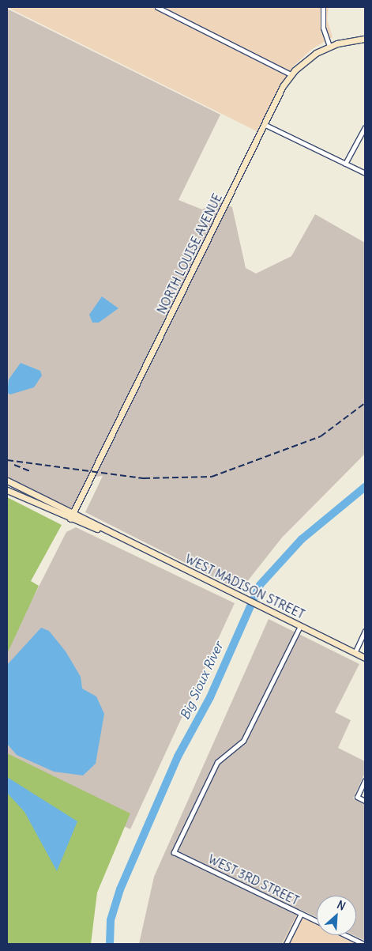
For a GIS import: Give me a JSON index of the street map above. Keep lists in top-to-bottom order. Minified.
{"streets":{"street":["NORTH LOUISE AVENUE","WEST MADISON STREET","WEST 3RD STREET"]},"crossings":[["NORTH LOUISE AVENUE","WEST MADISON STREET"],["WEST MADISON STREET","WEST 3RD STREET"]],"water":["Big Sioux River"],"north":"top right"}
